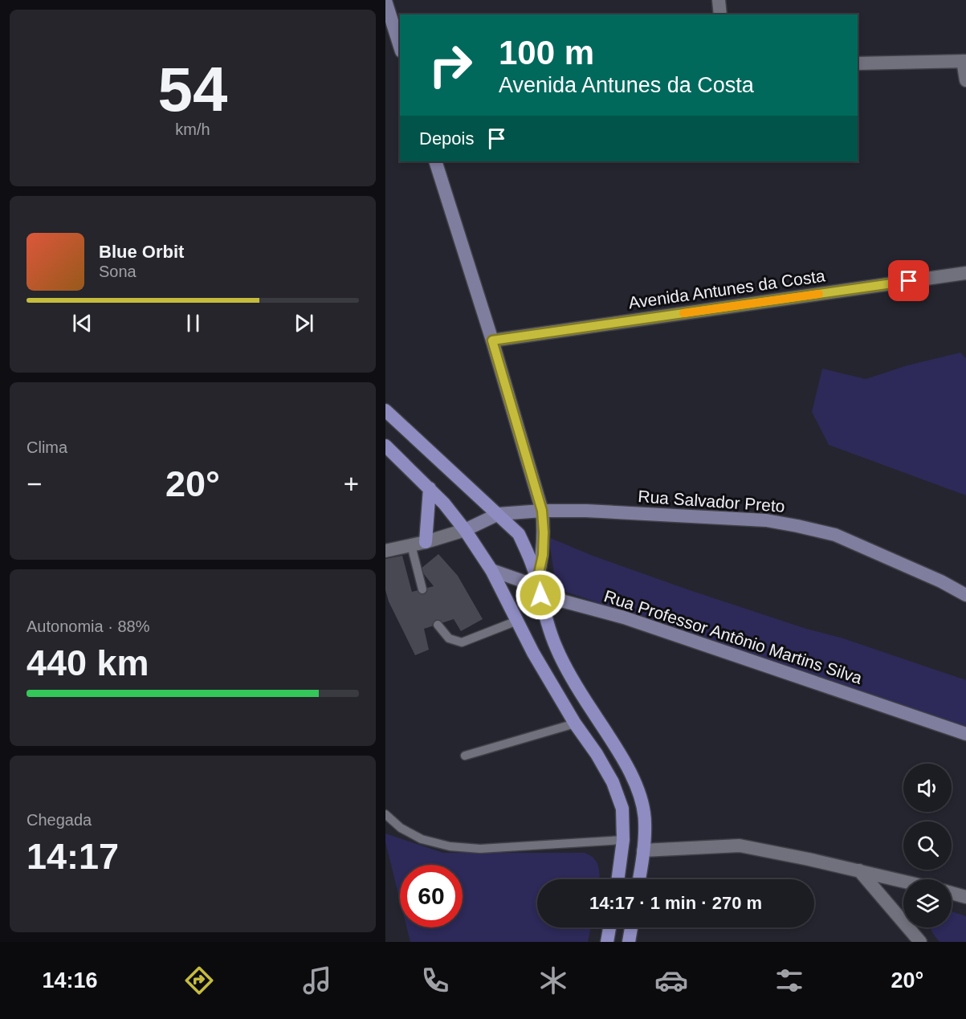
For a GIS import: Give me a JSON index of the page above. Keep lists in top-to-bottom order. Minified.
{"streets":{"main road":["Rua Salvador Preto","Rua Professor Antônio Martins Silva"],"street":["Avenida Antunes da Costa"]},"page":{"tile":[["54","km/h"],"Clima",["Autonomia · 88%","440 km"],["Chegada","14:17"]],"turn":["100 m","Avenida Antunes da Costa"],"then":"Depois","song":["Blue Orbit","Sona"],"heat":["−","20°","+"],"limit":"60","trip":"14:17 · 1 min · 270 m","tabs":["14:16","20°"]}}
